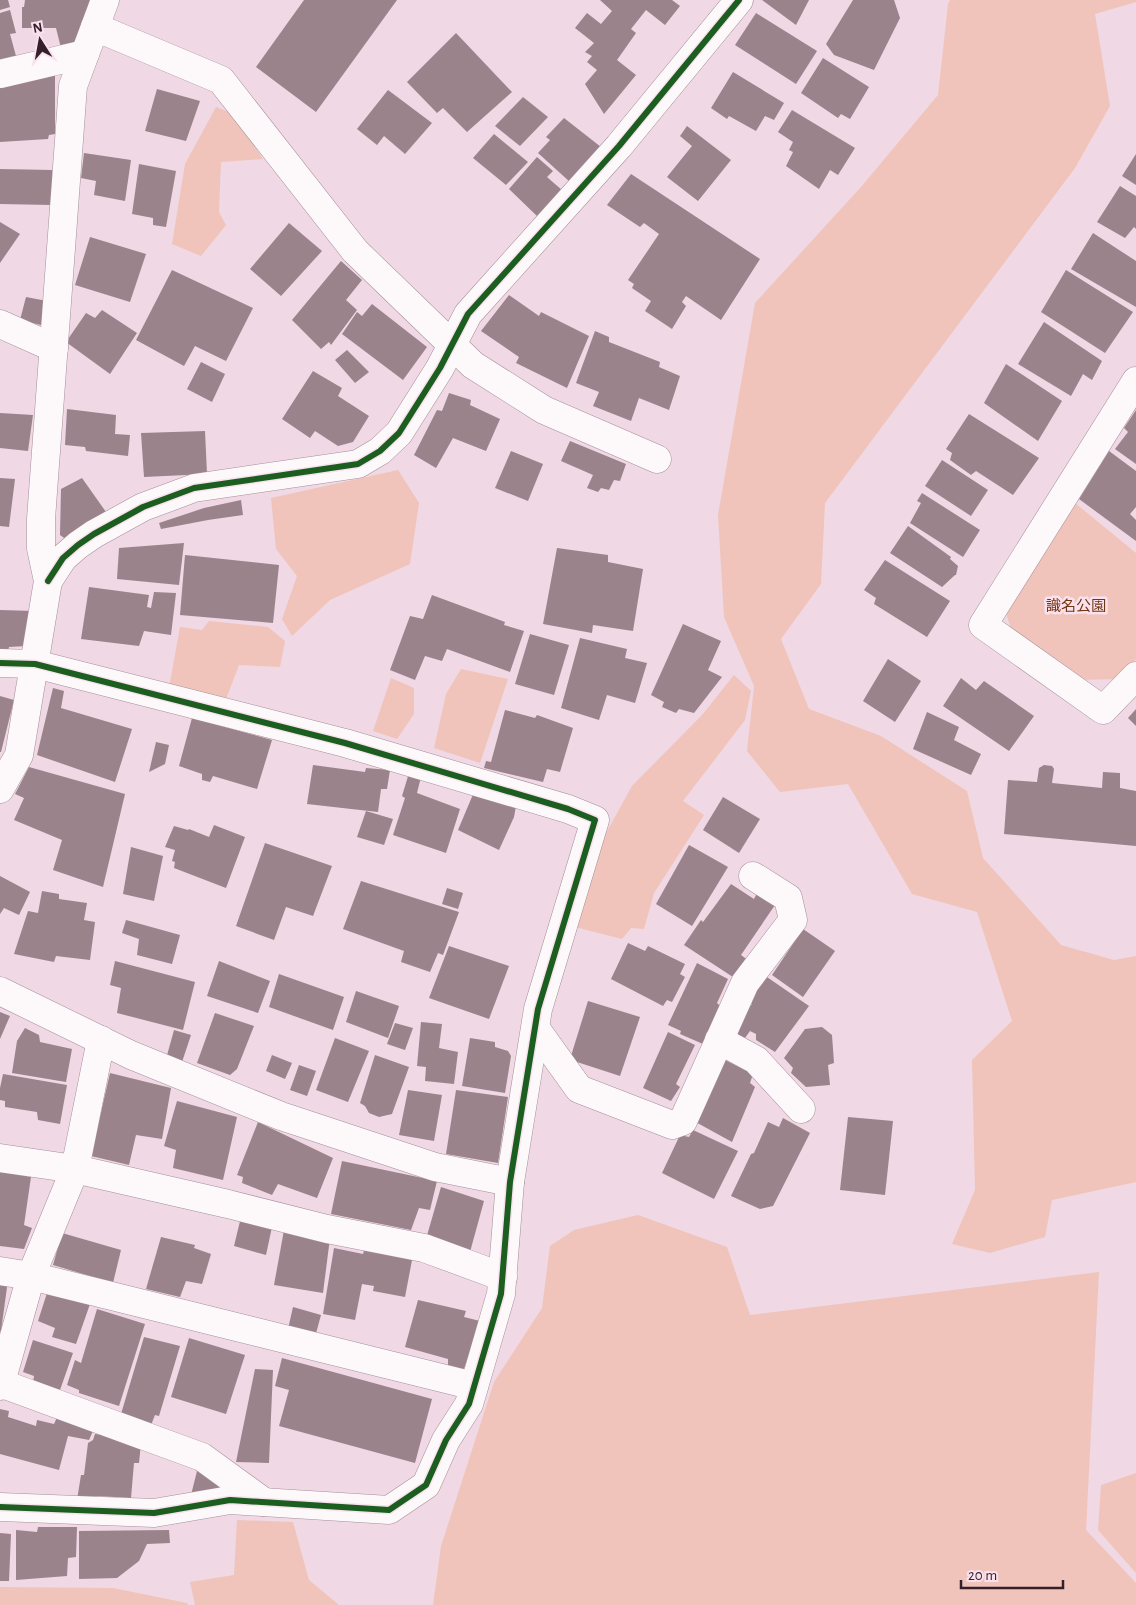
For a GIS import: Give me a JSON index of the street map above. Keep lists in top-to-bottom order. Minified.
{"parks":["識名公園"],"scale_bar":"20 m","north":"top"}
